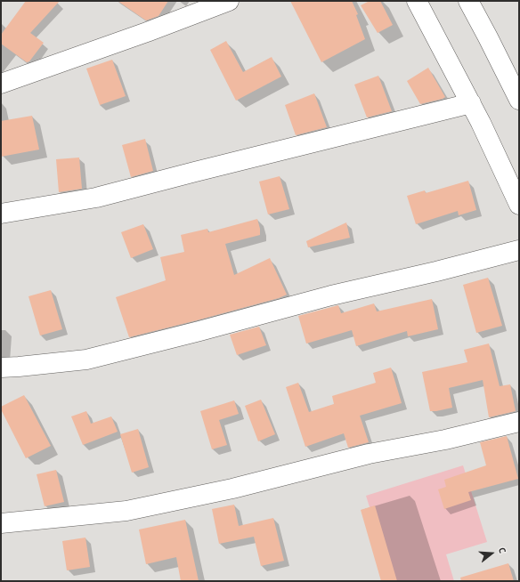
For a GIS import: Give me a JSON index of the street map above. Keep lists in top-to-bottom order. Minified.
{"north":"right"}
